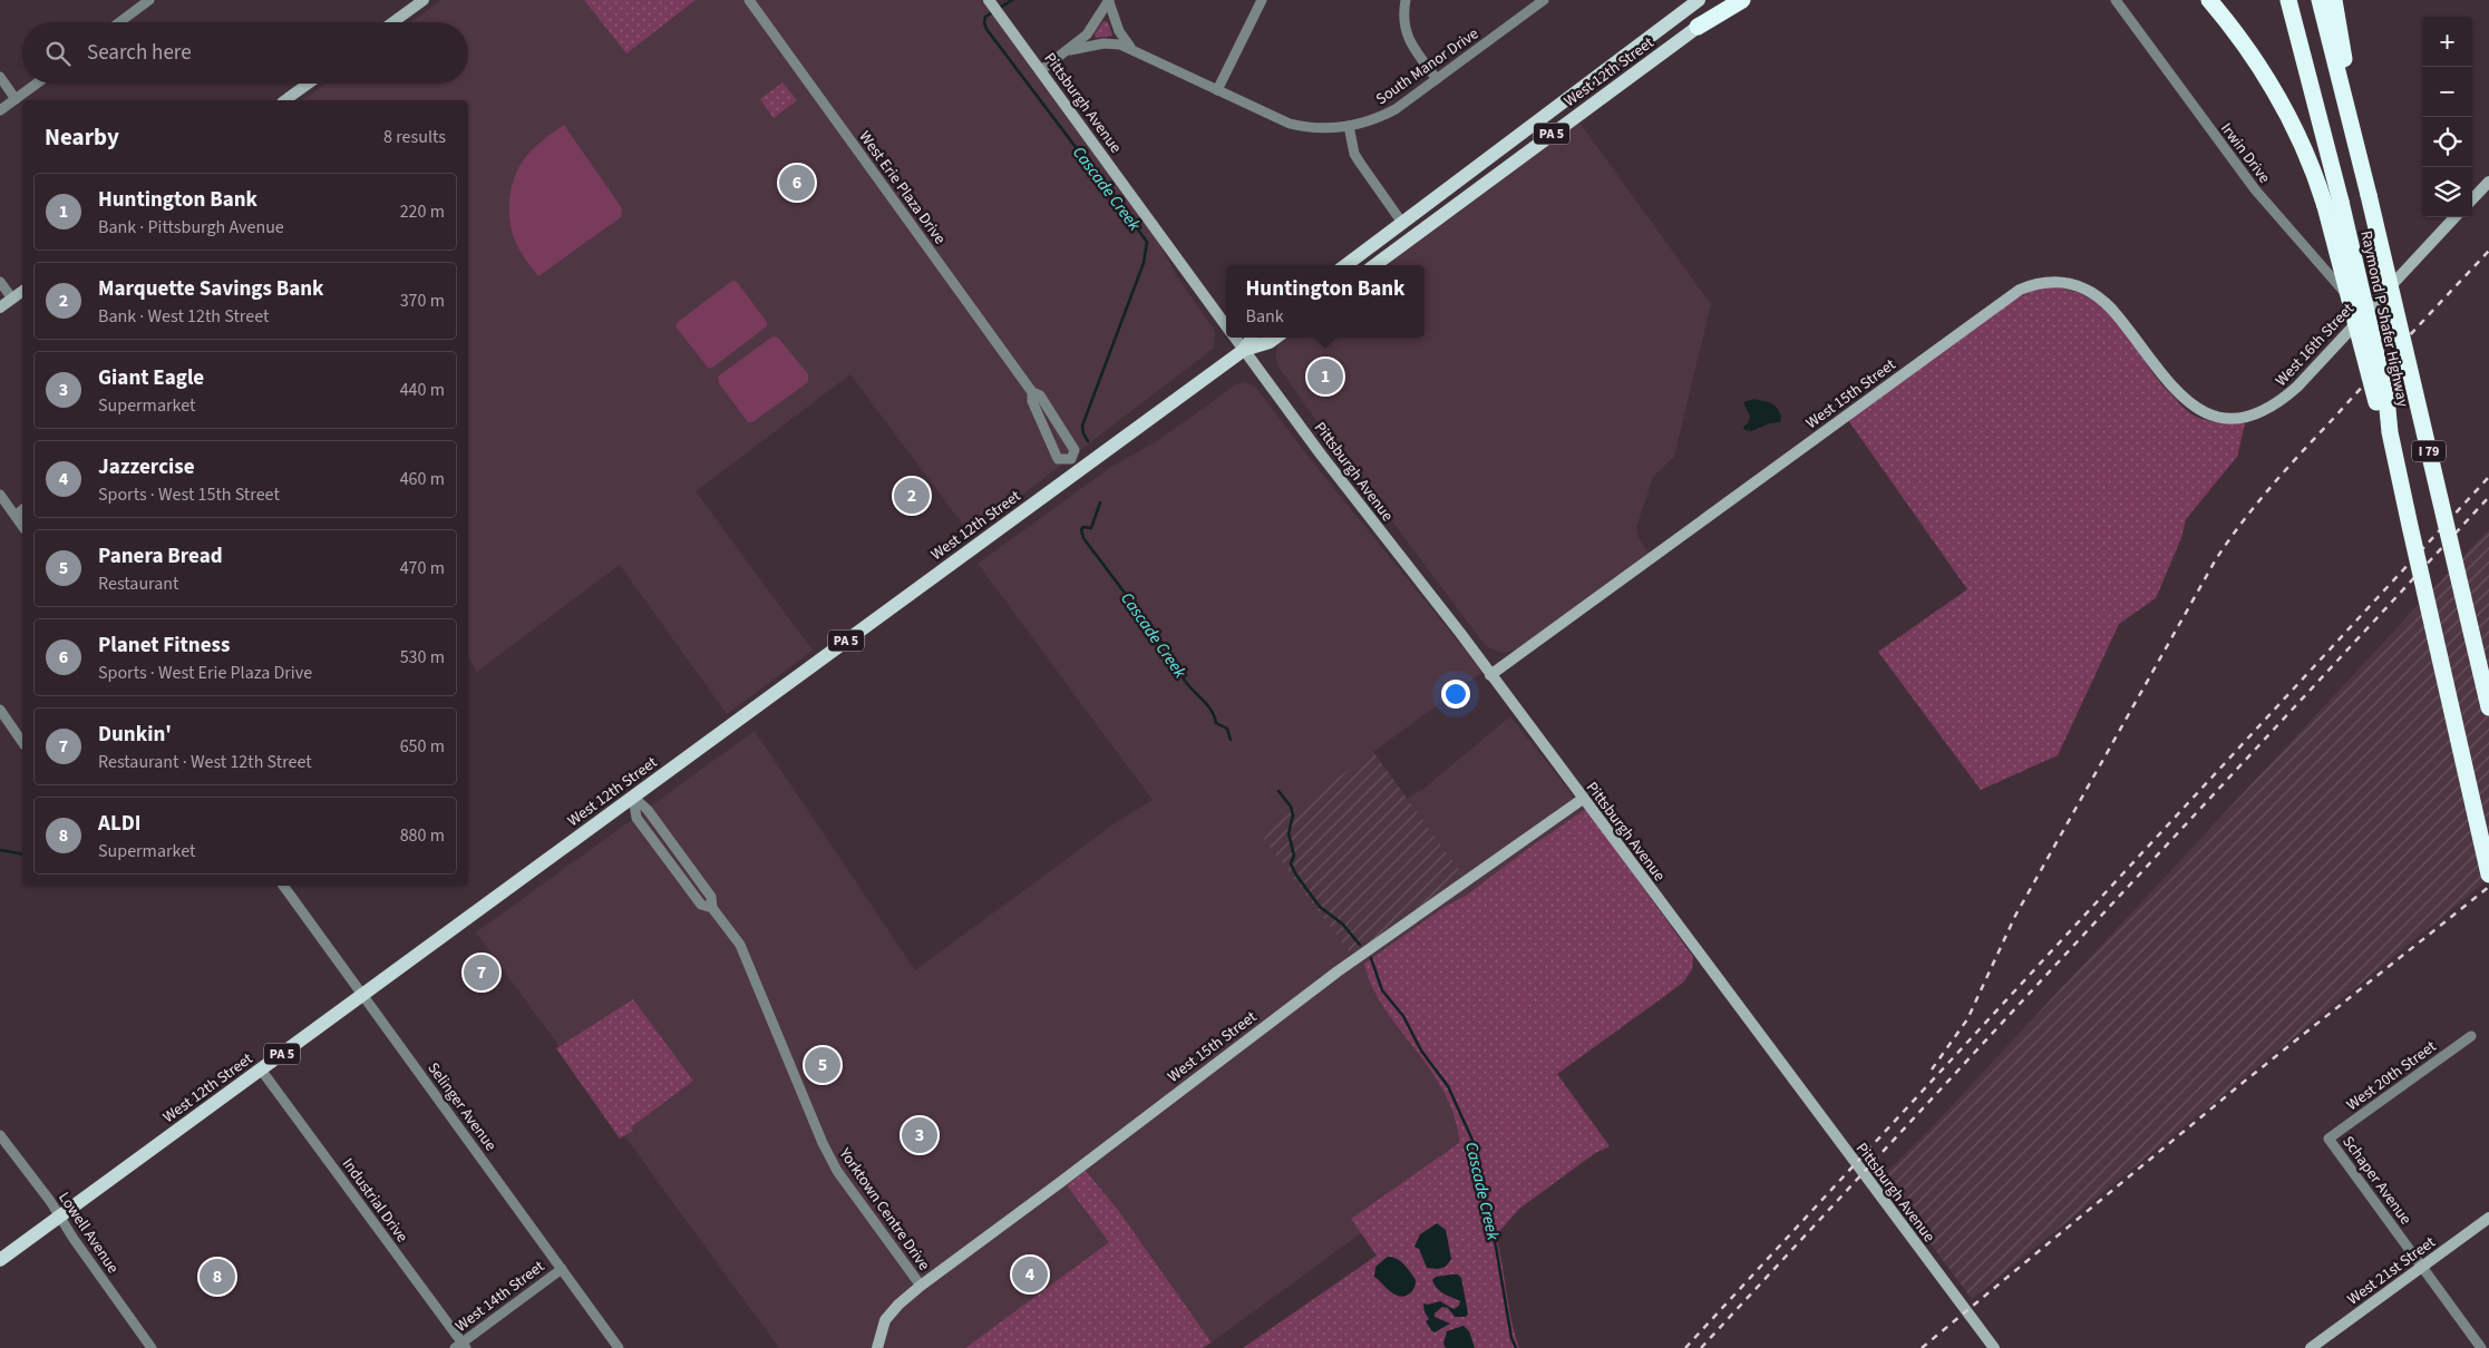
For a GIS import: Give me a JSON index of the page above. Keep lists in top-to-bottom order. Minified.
{"streets":{"highway":["Raymond P Shafer Highway","I 79"],"main road":["West 12th Street","PA 5"],"street":["South Manor Drive","Pittsburgh Avenue","Irwin Drive","West Erie Plaza Drive","West 16th Street","West 15th Street","West 20th Street","Selinger Avenue","Schaper Avenue","Industrial Drive","Yorktown Centre Drive","Lowell Avenue","West 21st Street","West 14th Street"]},"crossings":[["West 12th Street","Pittsburgh Avenue"],["West 12th Street","West Erie Plaza Drive"],["West 12th Street","Selinger Avenue"],["West 12th Street","Industrial Drive"],["West 12th Street","Yorktown Centre Drive"],["West 12th Street","Lowell Avenue"],["Pittsburgh Avenue","West 15th Street"],["Irwin Drive","West 16th Street"],["West 16th Street","West 15th Street"],["West 15th Street","Yorktown Centre Drive"],["West 20th Street","Schaper Avenue"],["Selinger Avenue","West 14th Street"],["Schaper Avenue","West 21st Street"],["Industrial Drive","West 14th Street"]],"water":["Cascade Creek"],"page":{"map_buttons":["+","−"],"search":"Search here","heading":["Nearby","8 results"],"pins":["6","1","2","7","5","3","4","8"],"list":[{"mark":"1","name":"Huntington Bank","note":"Bank · Pittsburgh Avenue","value":"220 m"},{"mark":"2","name":"Marquette Savings Bank","note":"Bank · West 12th Street","value":"370 m"},{"mark":"3","name":"Giant Eagle","note":"Supermarket","value":"440 m"},{"mark":"4","name":"Jazzercise","note":"Sports · West 15th Street","value":"460 m"},{"mark":"5","name":"Panera Bread","note":"Restaurant","value":"470 m"},{"mark":"6","name":"Planet Fitness","note":"Sports · West Erie Plaza Drive","value":"530 m"},{"mark":"7","name":"Dunkin'","note":"Restaurant · West 12th Street","value":"650 m"},{"mark":"8","name":"ALDI","note":"Supermarket","value":"880 m"}],"popup":["Huntington Bank","Bank"]}}
